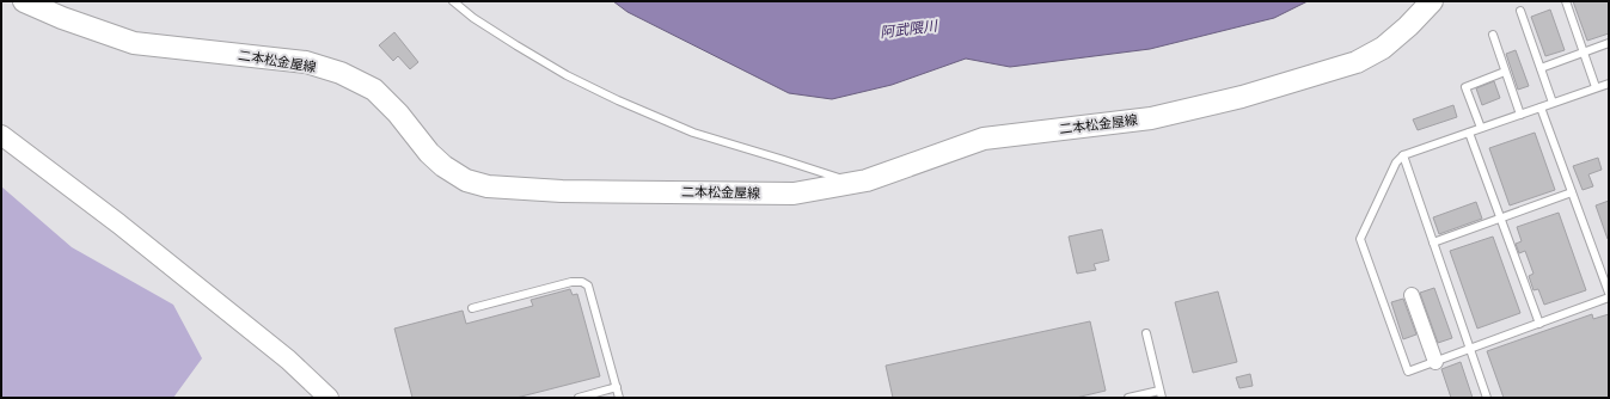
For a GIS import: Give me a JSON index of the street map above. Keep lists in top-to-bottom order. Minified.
{"streets":{"main road":["二本松金屋線"]},"water":["阿武隈川"]}
